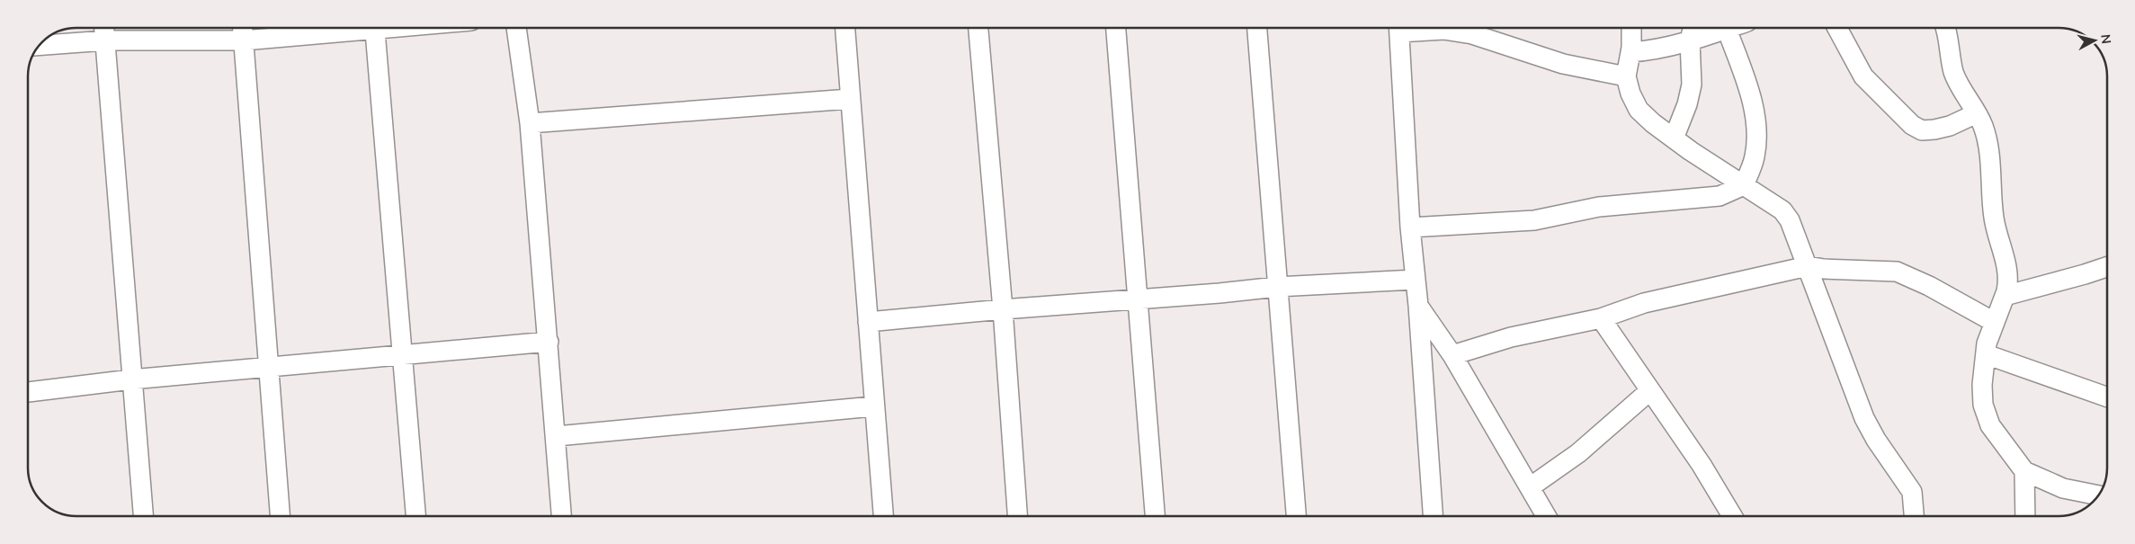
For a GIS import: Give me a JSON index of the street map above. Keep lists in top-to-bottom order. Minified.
{"north":"right"}
